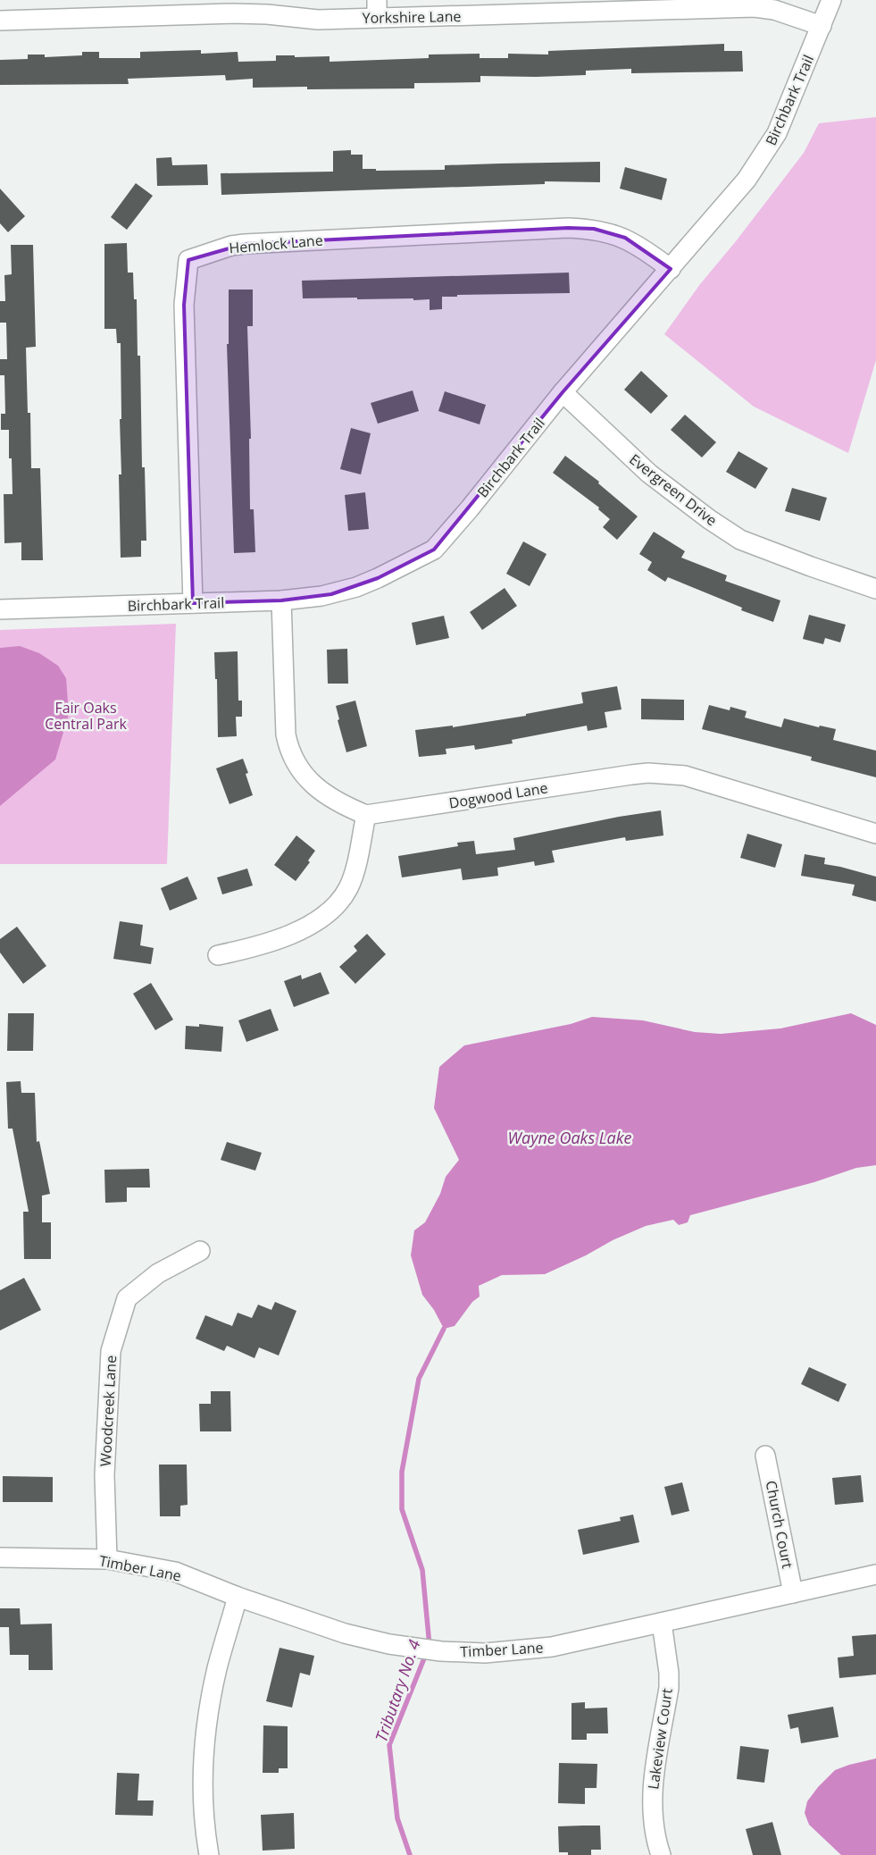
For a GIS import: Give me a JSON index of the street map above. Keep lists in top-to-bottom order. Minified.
{"streets":{"street":["Yorkshire Lane","Birchbark Trail","Hemlock Lane","Evergreen Drive","Dogwood Lane","Woodcreek Lane","Church Court","Timber Lane","Lakeview Court"]},"crossings":[["Yorkshire Lane","Birchbark Trail"],["Birchbark Trail","Hemlock Lane"],["Birchbark Trail","Evergreen Drive"],["Woodcreek Lane","Timber Lane"],["Church Court","Timber Lane"],["Timber Lane","Lakeview Court"]],"water":["Wayne Oaks Lake","Tributary No. 4"],"parks":["Fair Oaks Central Park"]}
